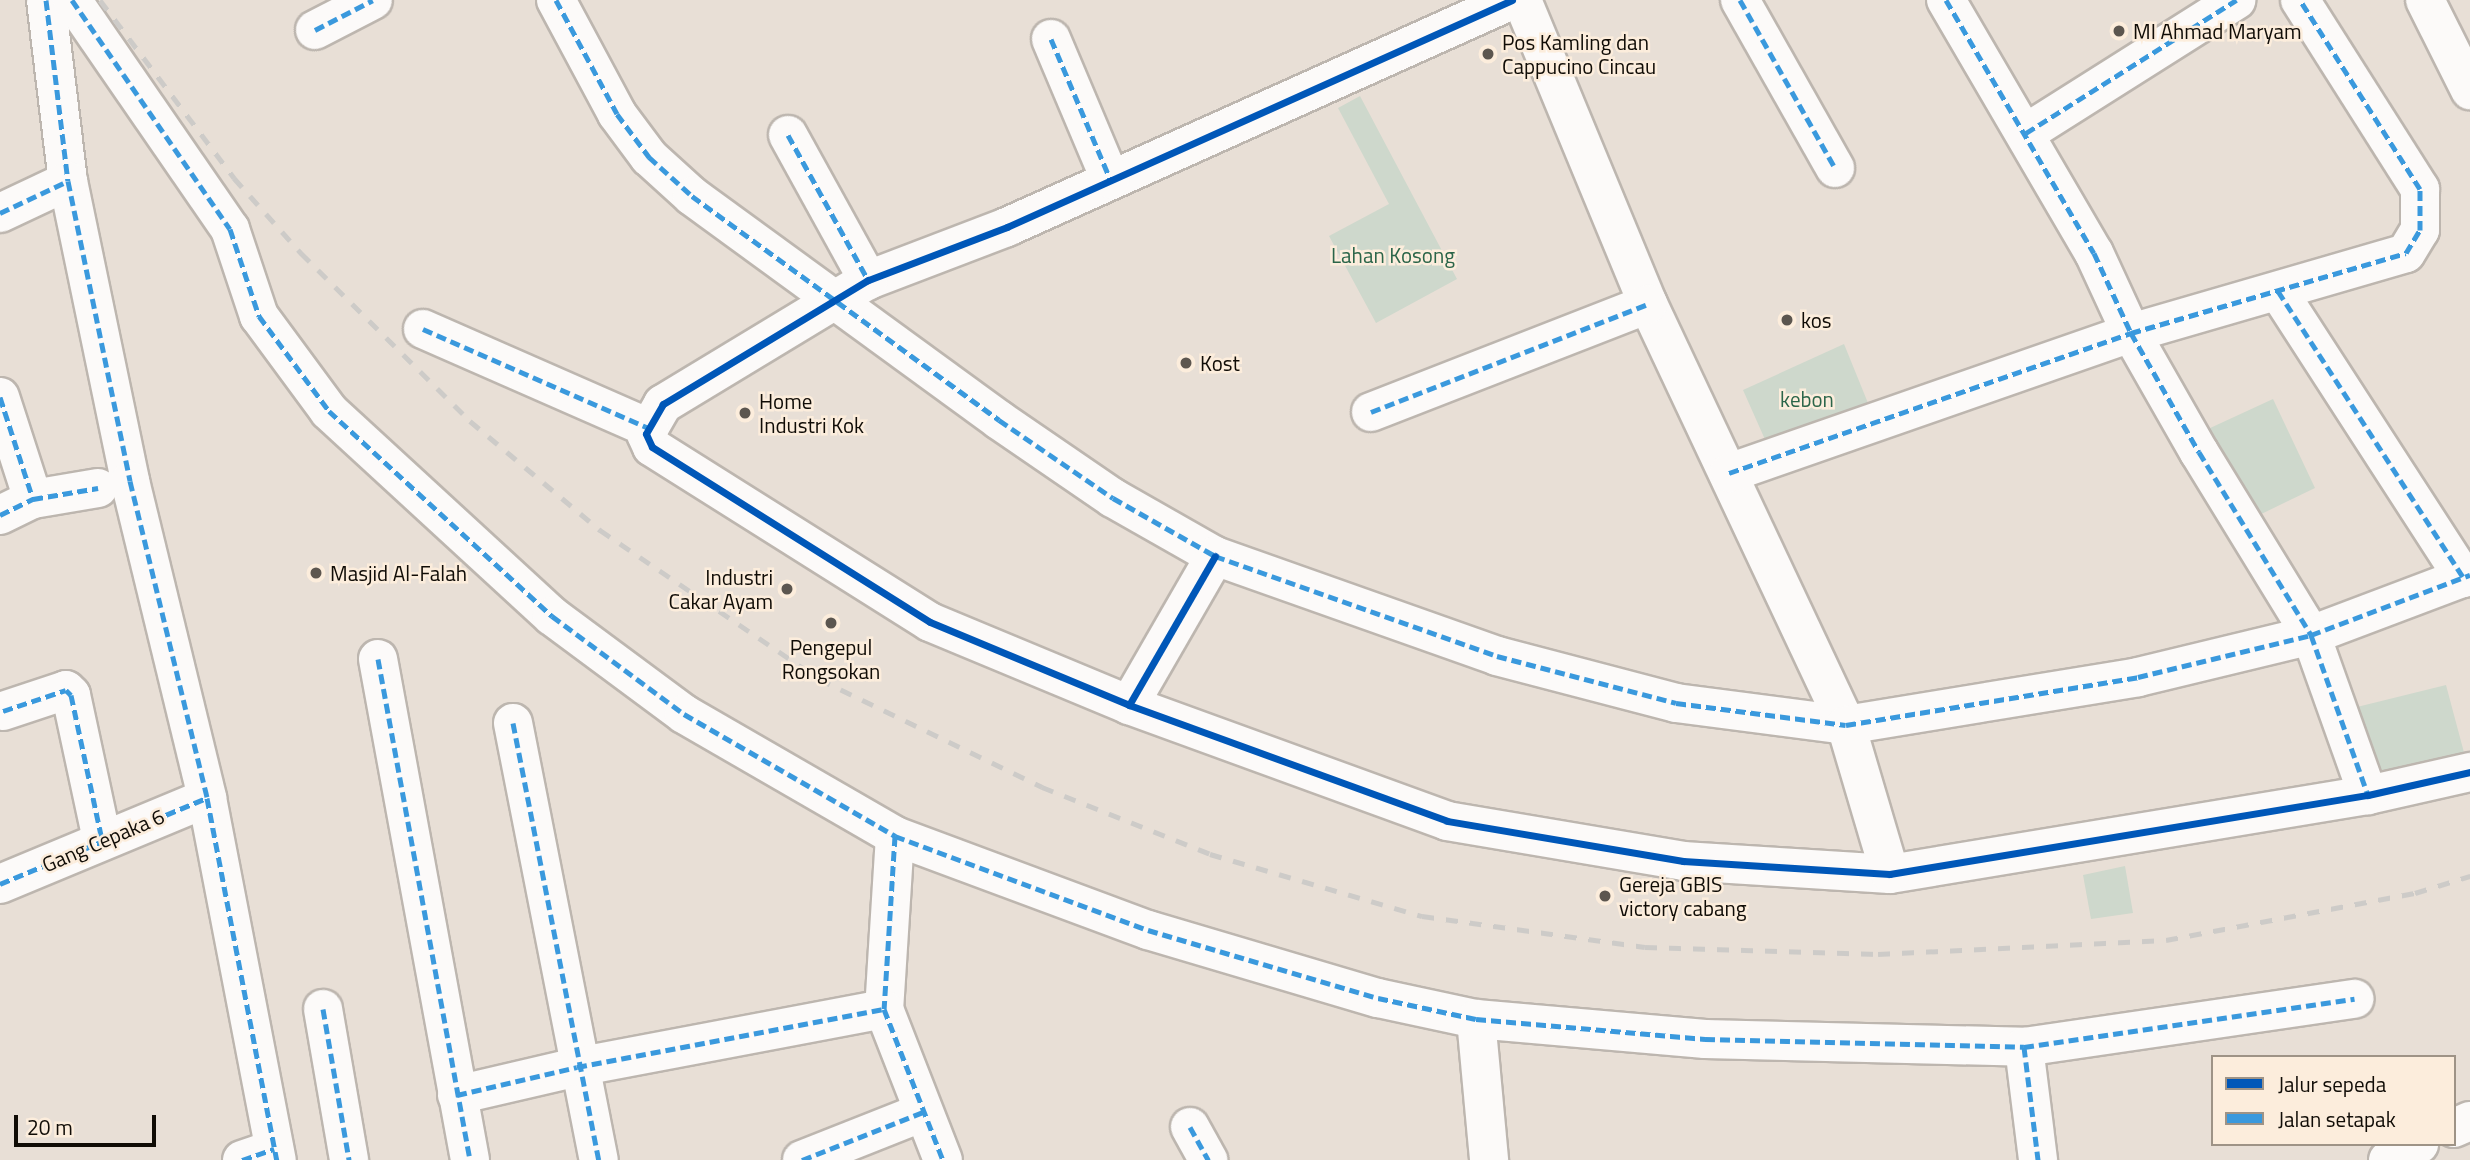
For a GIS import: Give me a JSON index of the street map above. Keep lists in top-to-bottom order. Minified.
{"streets":{"street":["Gang Cepaka 6"]},"parks":["Lahan Kosong","kebon"],"places":["MI Ahmad Maryam","Pos Kamling dan Cappucino Cincau","kos","Kost","Home Industri Kok","Masjid Al-Falah","Industri Cakar Ayam","Pengepul Rongsokan","Gereja GBIS victory cabang"],"legend":["Jalur sepeda","Jalan setapak"],"scale_bar":"20 m"}
